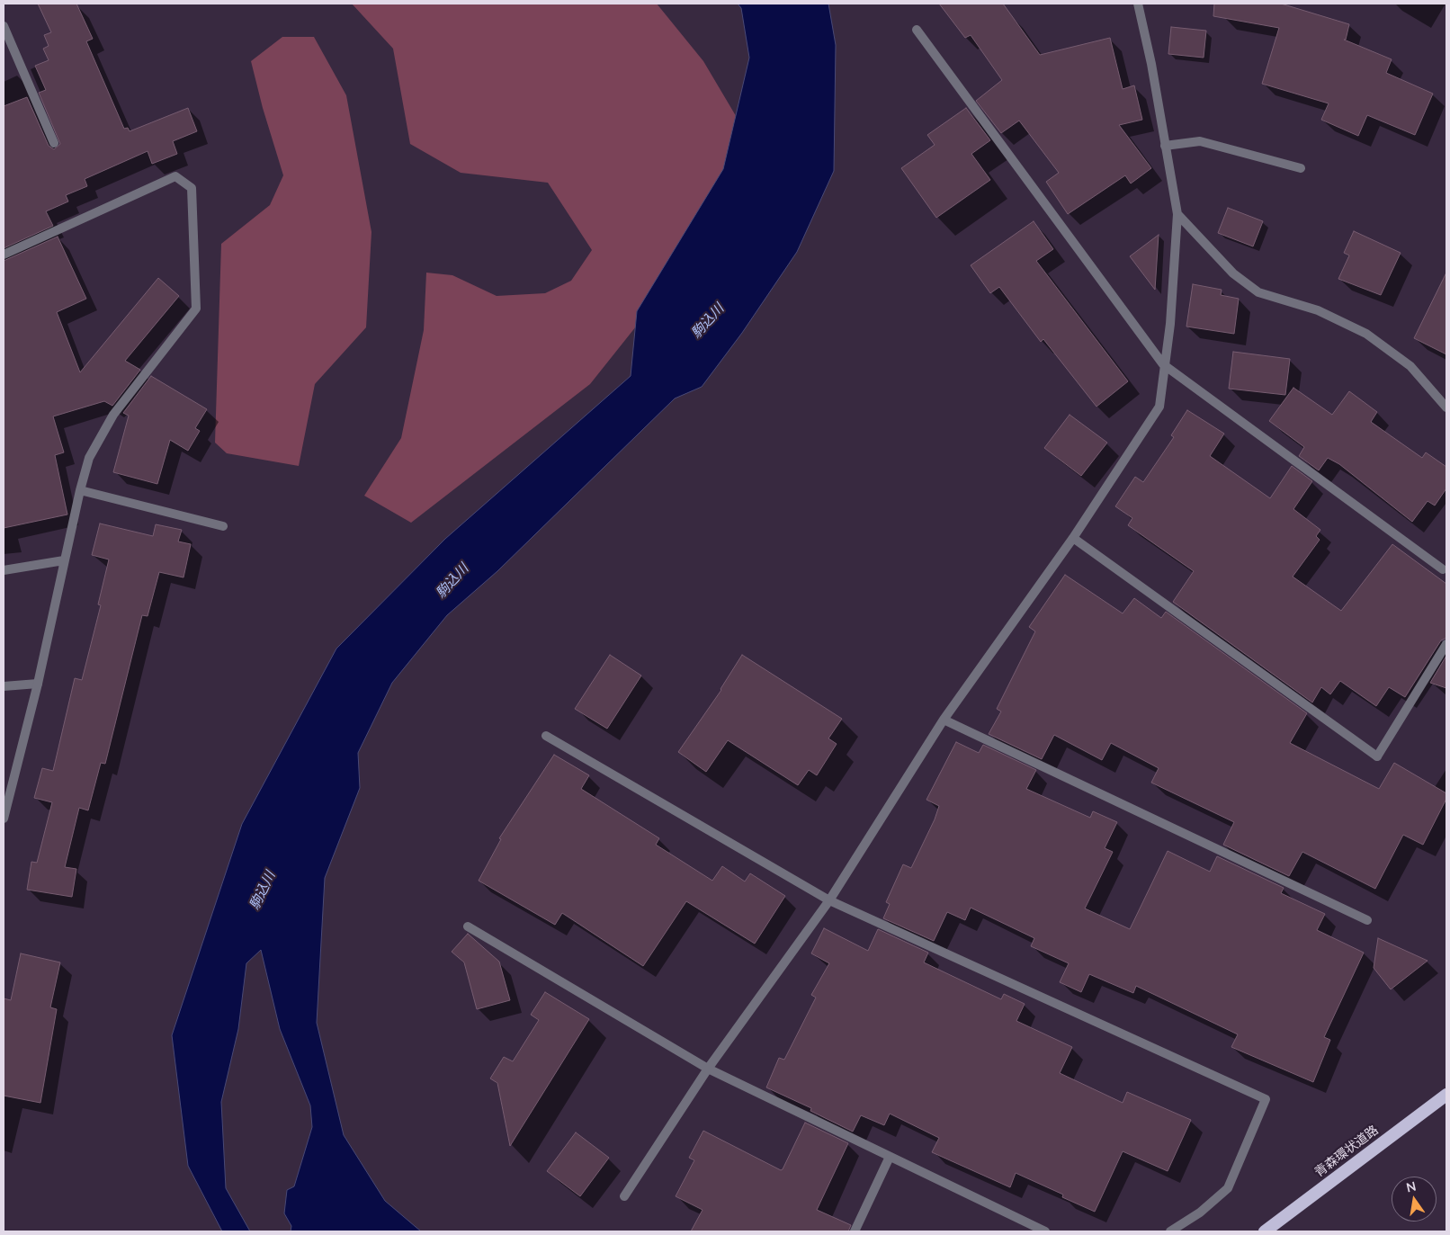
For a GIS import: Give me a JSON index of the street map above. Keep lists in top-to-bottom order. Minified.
{"streets":{"highway":["青森環状道路"]},"water":["駒込川"],"north":"top"}
